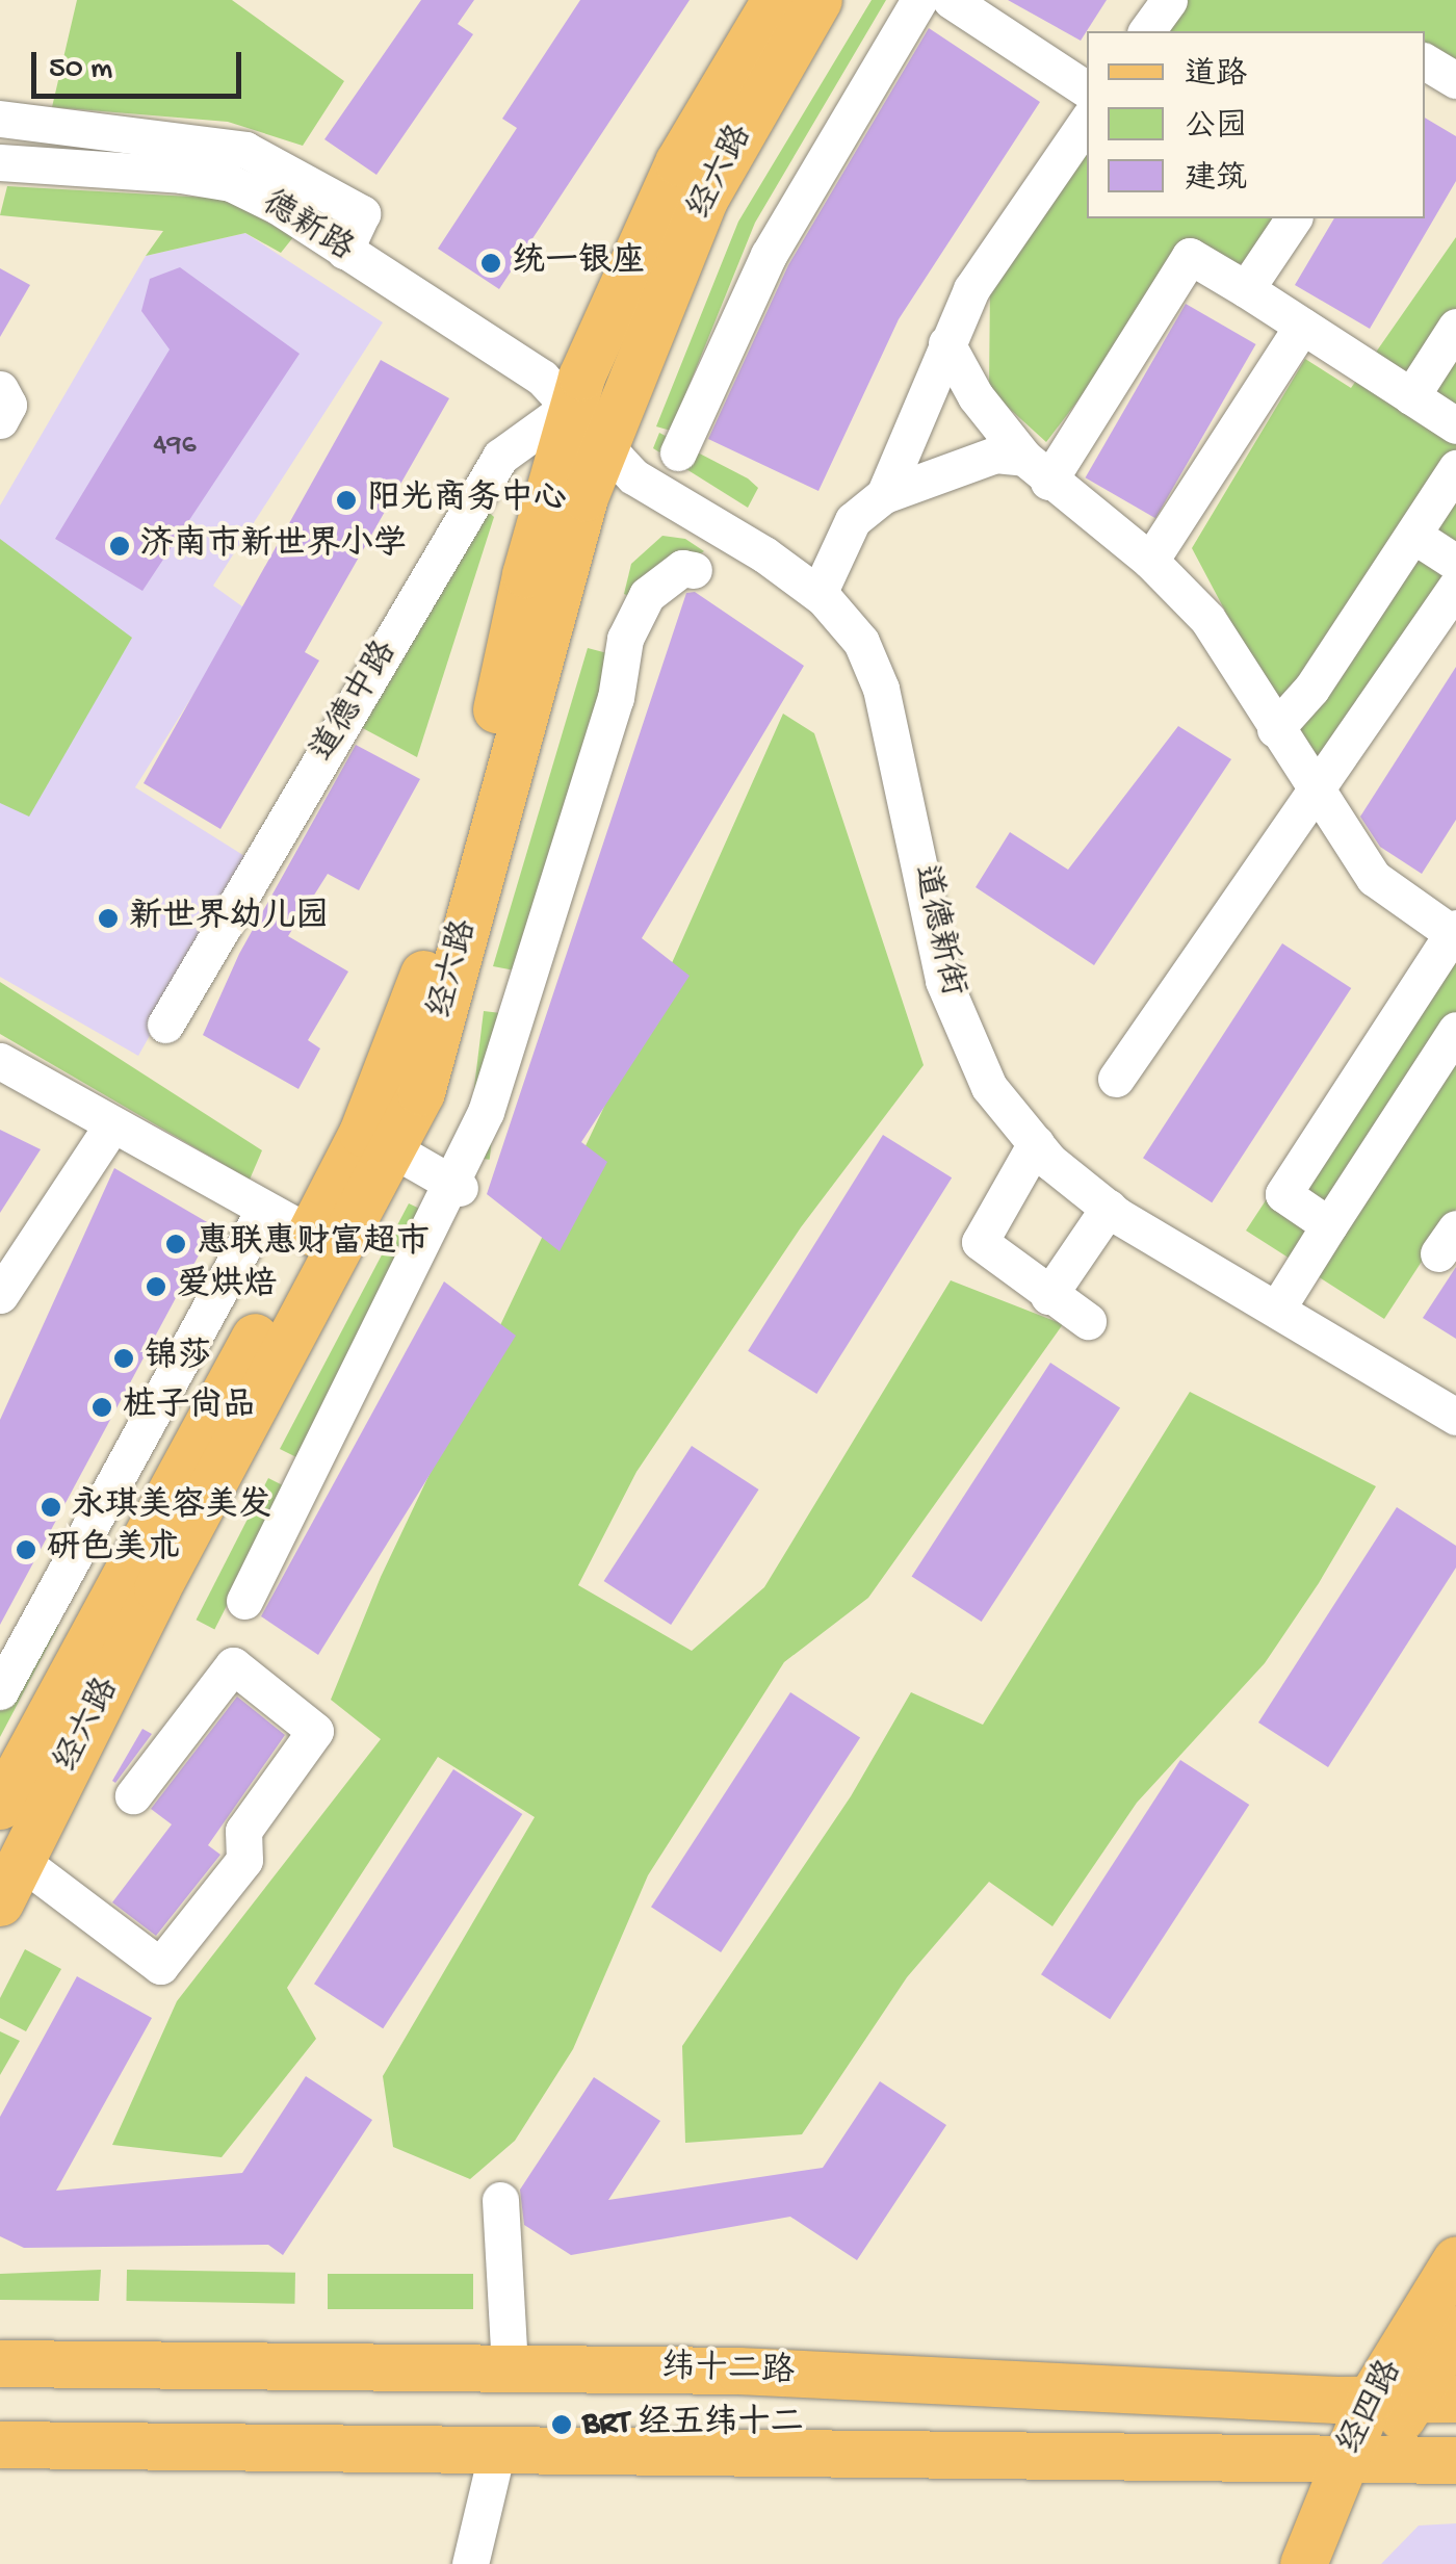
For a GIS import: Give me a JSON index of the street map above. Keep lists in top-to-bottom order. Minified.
{"streets":{"main road":["经六路","纬十二路","经四路"],"street":["德新路","道德中路","道德新街"]},"crossings":[["经六路","德新路"],["经六路","道德中路"],["经六路","道德新街"],["德新路","道德中路"],["德新路","道德新街"],["道德中路","道德新街"],["纬十二路","经四路"]],"places":["统一银座","阳光商务中心","济南市新世界小学","新世界幼儿园","惠联惠财富超市","爱烘焙","锦莎","桩子尚品","永琪美容美发","研色美术","BRT 经五纬十二"],"house_numbers":["496"],"legend":["道路","公园","建筑"],"scale_bar":"50 m"}
